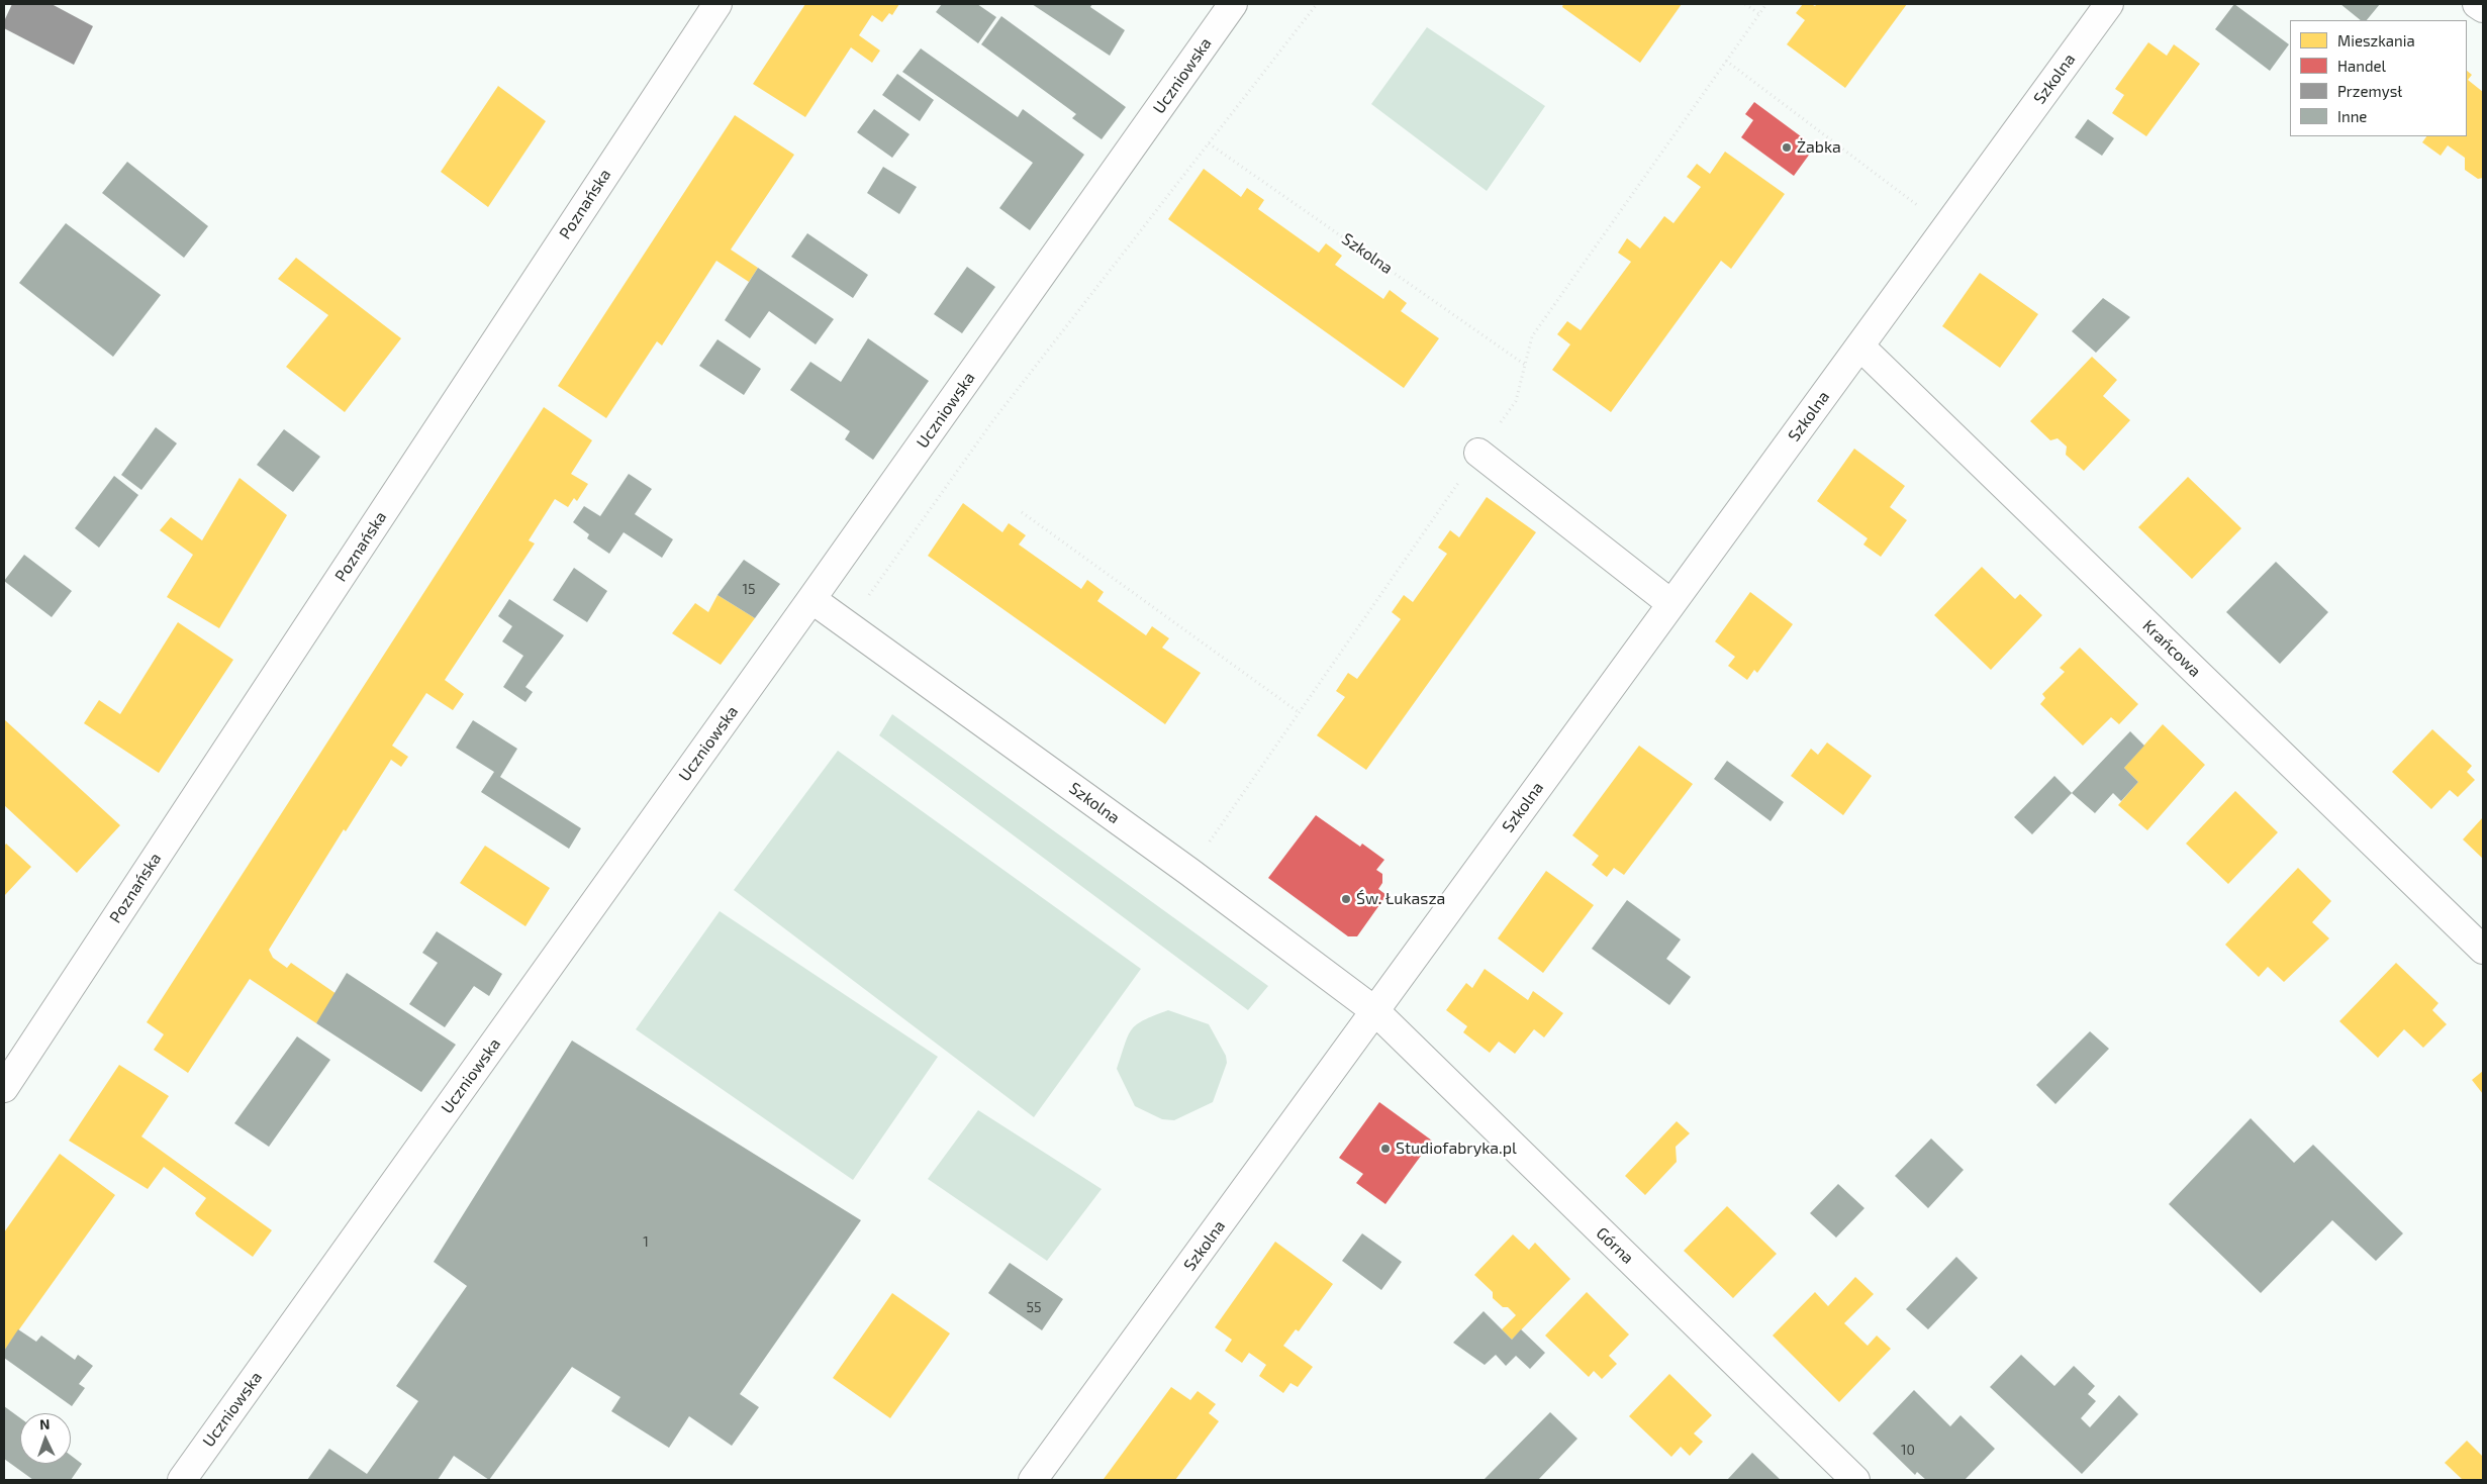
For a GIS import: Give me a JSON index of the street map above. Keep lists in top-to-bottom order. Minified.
{"streets":{"street":["Uczniowska","Szkolna","Poznańska","Krańcowa","Górna"]},"crossings":[["Uczniowska","Szkolna"],["Szkolna","Krańcowa"],["Szkolna","Górna"]],"places":["Żabka","Św. Łukasza","Studiofabryka.pl"],"house_numbers":["15","1","55","10"],"legend":["Mieszkania","Handel","Przemysł","Inne"],"north":"top"}
